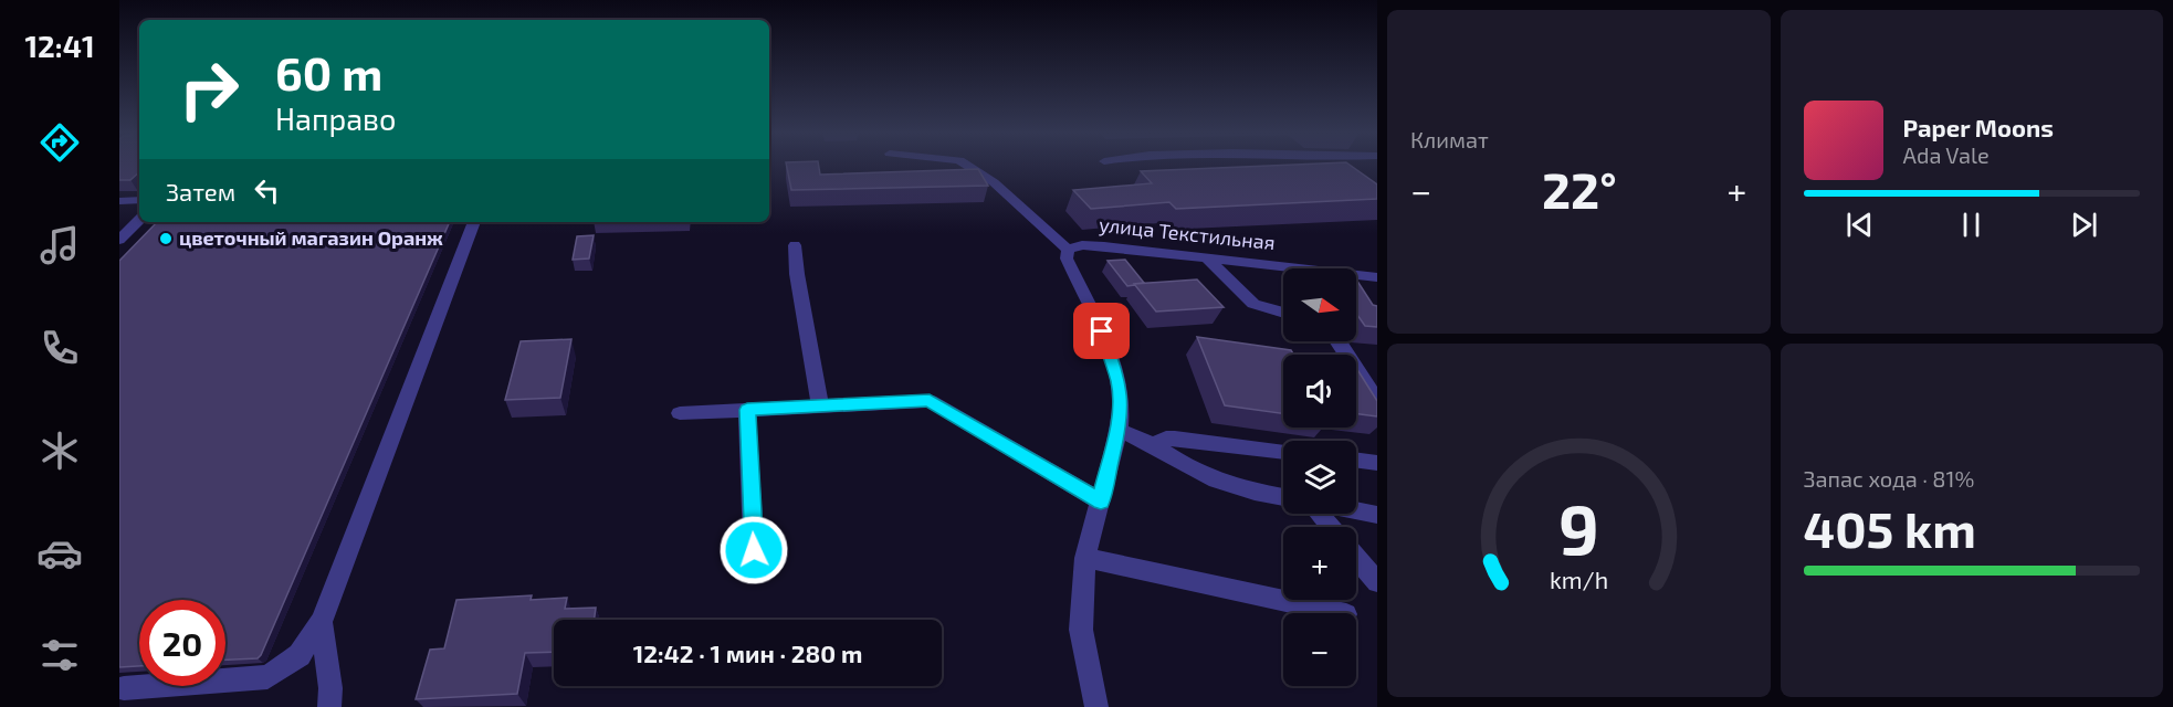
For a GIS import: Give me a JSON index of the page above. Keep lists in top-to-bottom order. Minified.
{"streets":{"street":["улица Текстильная"]},"places":["цветочный магазин Оранж"],"north":"right","page":{"tabs":"12:41","tile":["Климат",["Запас хода · 81%","405 km"]],"turn":["60 m","Направо"],"song":["Paper Moons","Ada Vale"],"then":"Затем","heat":["−","22°","+"],"map_buttons":["+","−"],"limit":"20","trip":"12:42 · 1 мин · 280 m","gauge":["9","km/h"]}}
